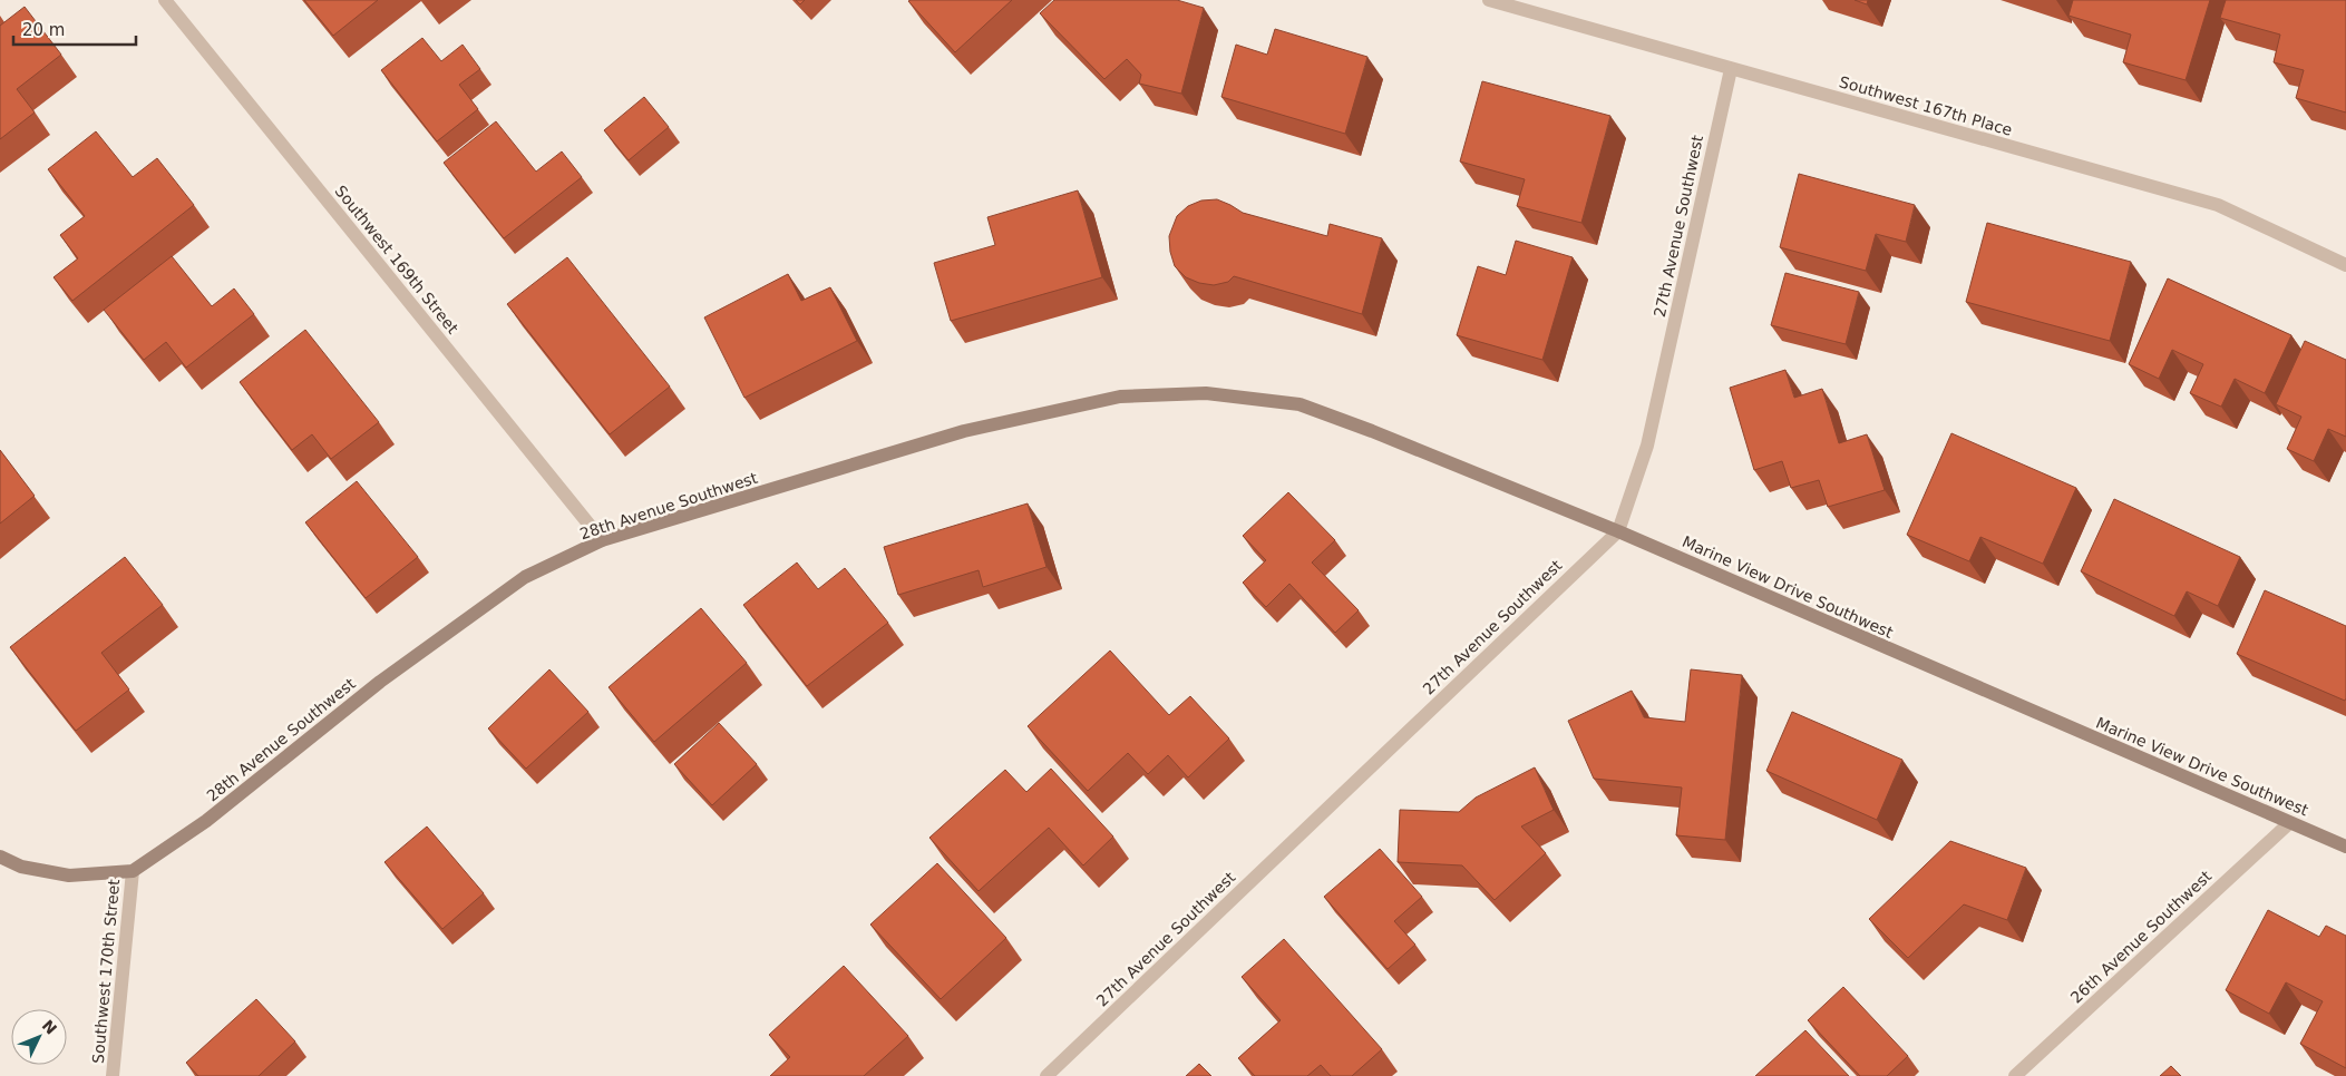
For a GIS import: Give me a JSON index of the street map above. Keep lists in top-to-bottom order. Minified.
{"streets":{"street":["Southwest 167th Place","27th Avenue Southwest","Southwest 169th Street","28th Avenue Southwest","Marine View Drive Southwest","26th Avenue Southwest","Southwest 170th Street"]},"crossings":[["Southwest 167th Place","27th Avenue Southwest"],["27th Avenue Southwest","Marine View Drive Southwest"],["Southwest 169th Street","28th Avenue Southwest"],["28th Avenue Southwest","Marine View Drive Southwest"],["28th Avenue Southwest","Southwest 170th Street"],["Marine View Drive Southwest","26th Avenue Southwest"]],"scale_bar":"20 m","north":"top right"}
